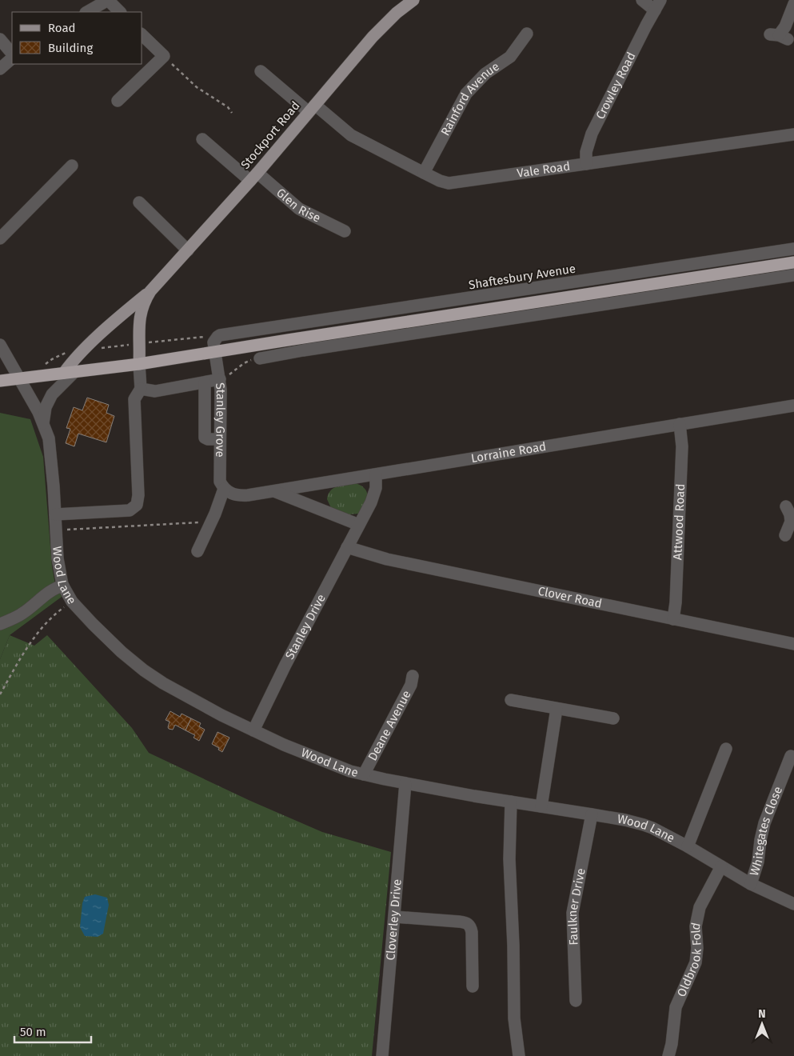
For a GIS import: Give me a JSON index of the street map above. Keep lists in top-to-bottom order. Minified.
{"streets":{"main road":["Stockport Road"],"street":["Crowley Road","Rainford Avenue","Vale Road","Glen Rise","Shaftesbury Avenue","Stanley Grove","Lorraine Road","Attwood Road","Wood Lane","Clover Road","Stanley Drive","Deane Avenue","Whitegates Close","Faulkner Drive","Cloverley Drive","Oldbrook Fold"]},"crossings":[["Crowley Road","Vale Road"],["Rainford Avenue","Vale Road"],["Stockport Road","Vale Road"],["Stockport Road","Glen Rise"],["Stockport Road","Wood Lane"],["Stanley Grove","Lorraine Road"],["Lorraine Road","Attwood Road"],["Lorraine Road","Stanley Drive"],["Attwood Road","Clover Road"],["Wood Lane","Stanley Drive"],["Wood Lane","Deane Avenue"],["Wood Lane","Whitegates Close"],["Wood Lane","Faulkner Drive"],["Wood Lane","Cloverley Drive"],["Wood Lane","Oldbrook Fold"],["Clover Road","Stanley Drive"]],"legend":["Road","Building"],"scale_bar":"50 m","north":"top"}
